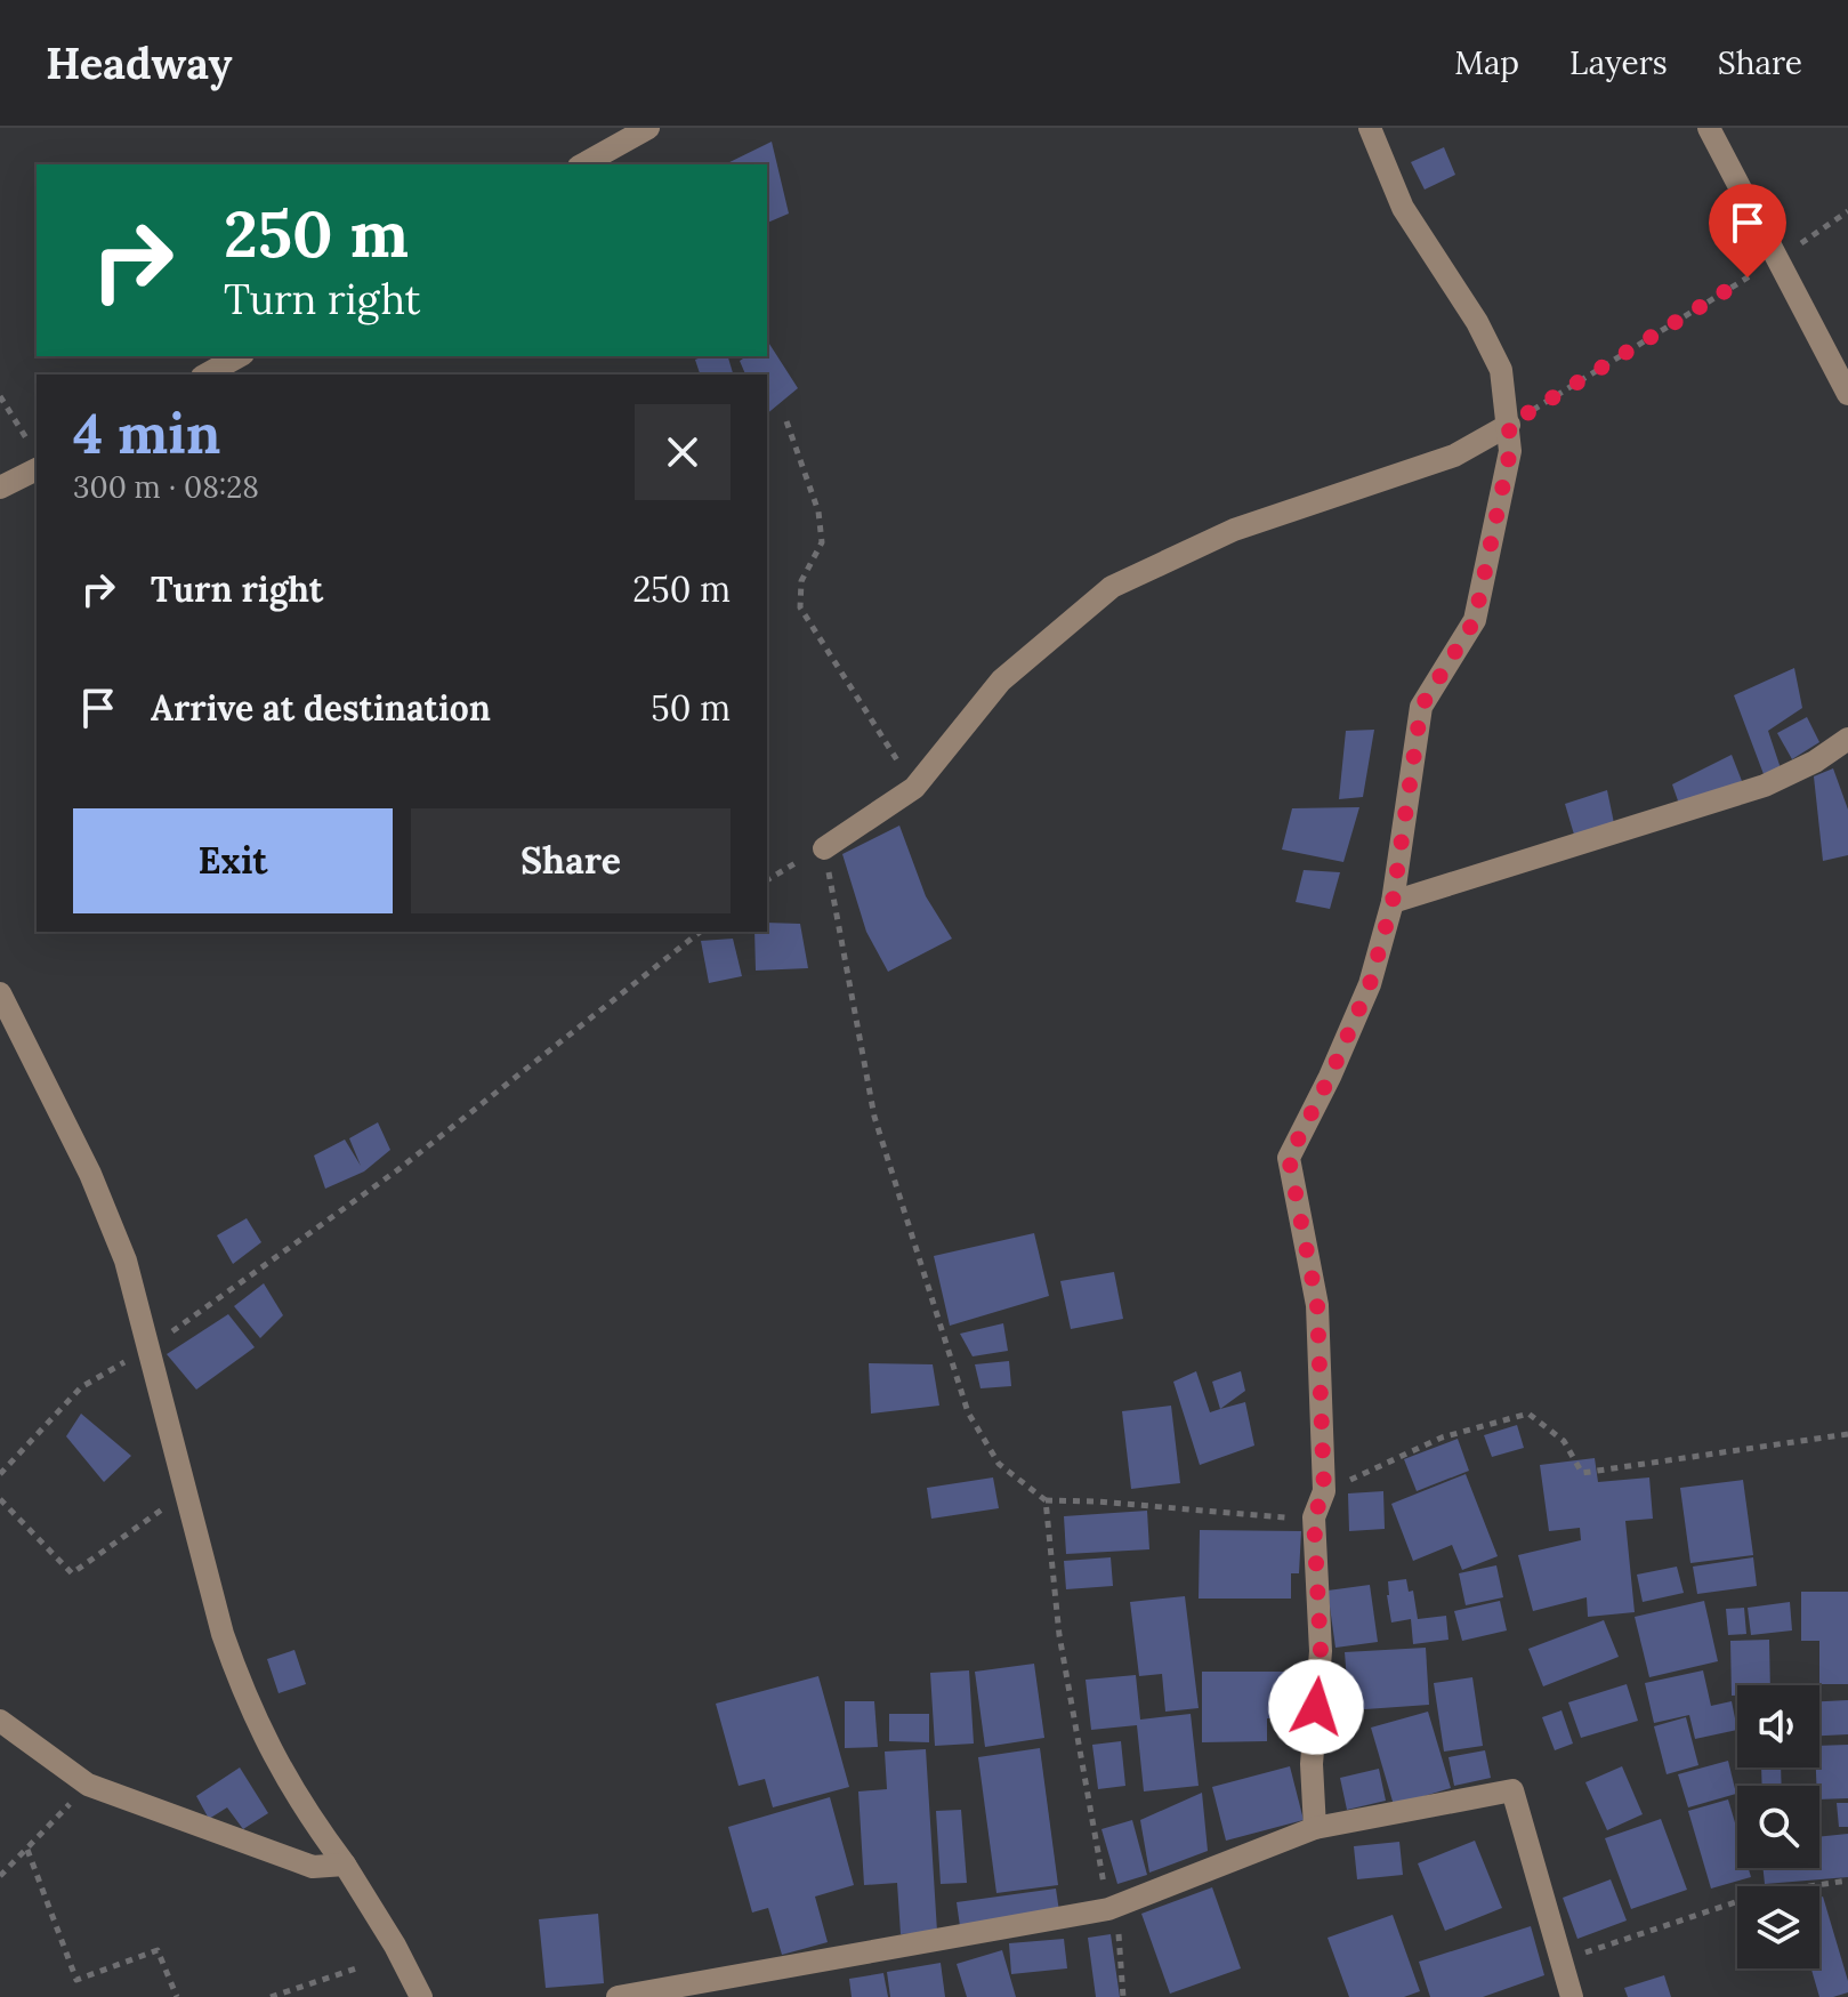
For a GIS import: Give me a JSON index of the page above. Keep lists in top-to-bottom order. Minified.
{"page":{"header":"Headway","nav":["Map","Layers","Share"],"turn":["250 m","Turn right"],"heading":["4 min","300 m · 08:28"],"list":[{"name":"Turn right","value":"250 m"},{"name":"Arrive at destination","value":"50 m"}],"buttons":["Exit","Share"]}}
